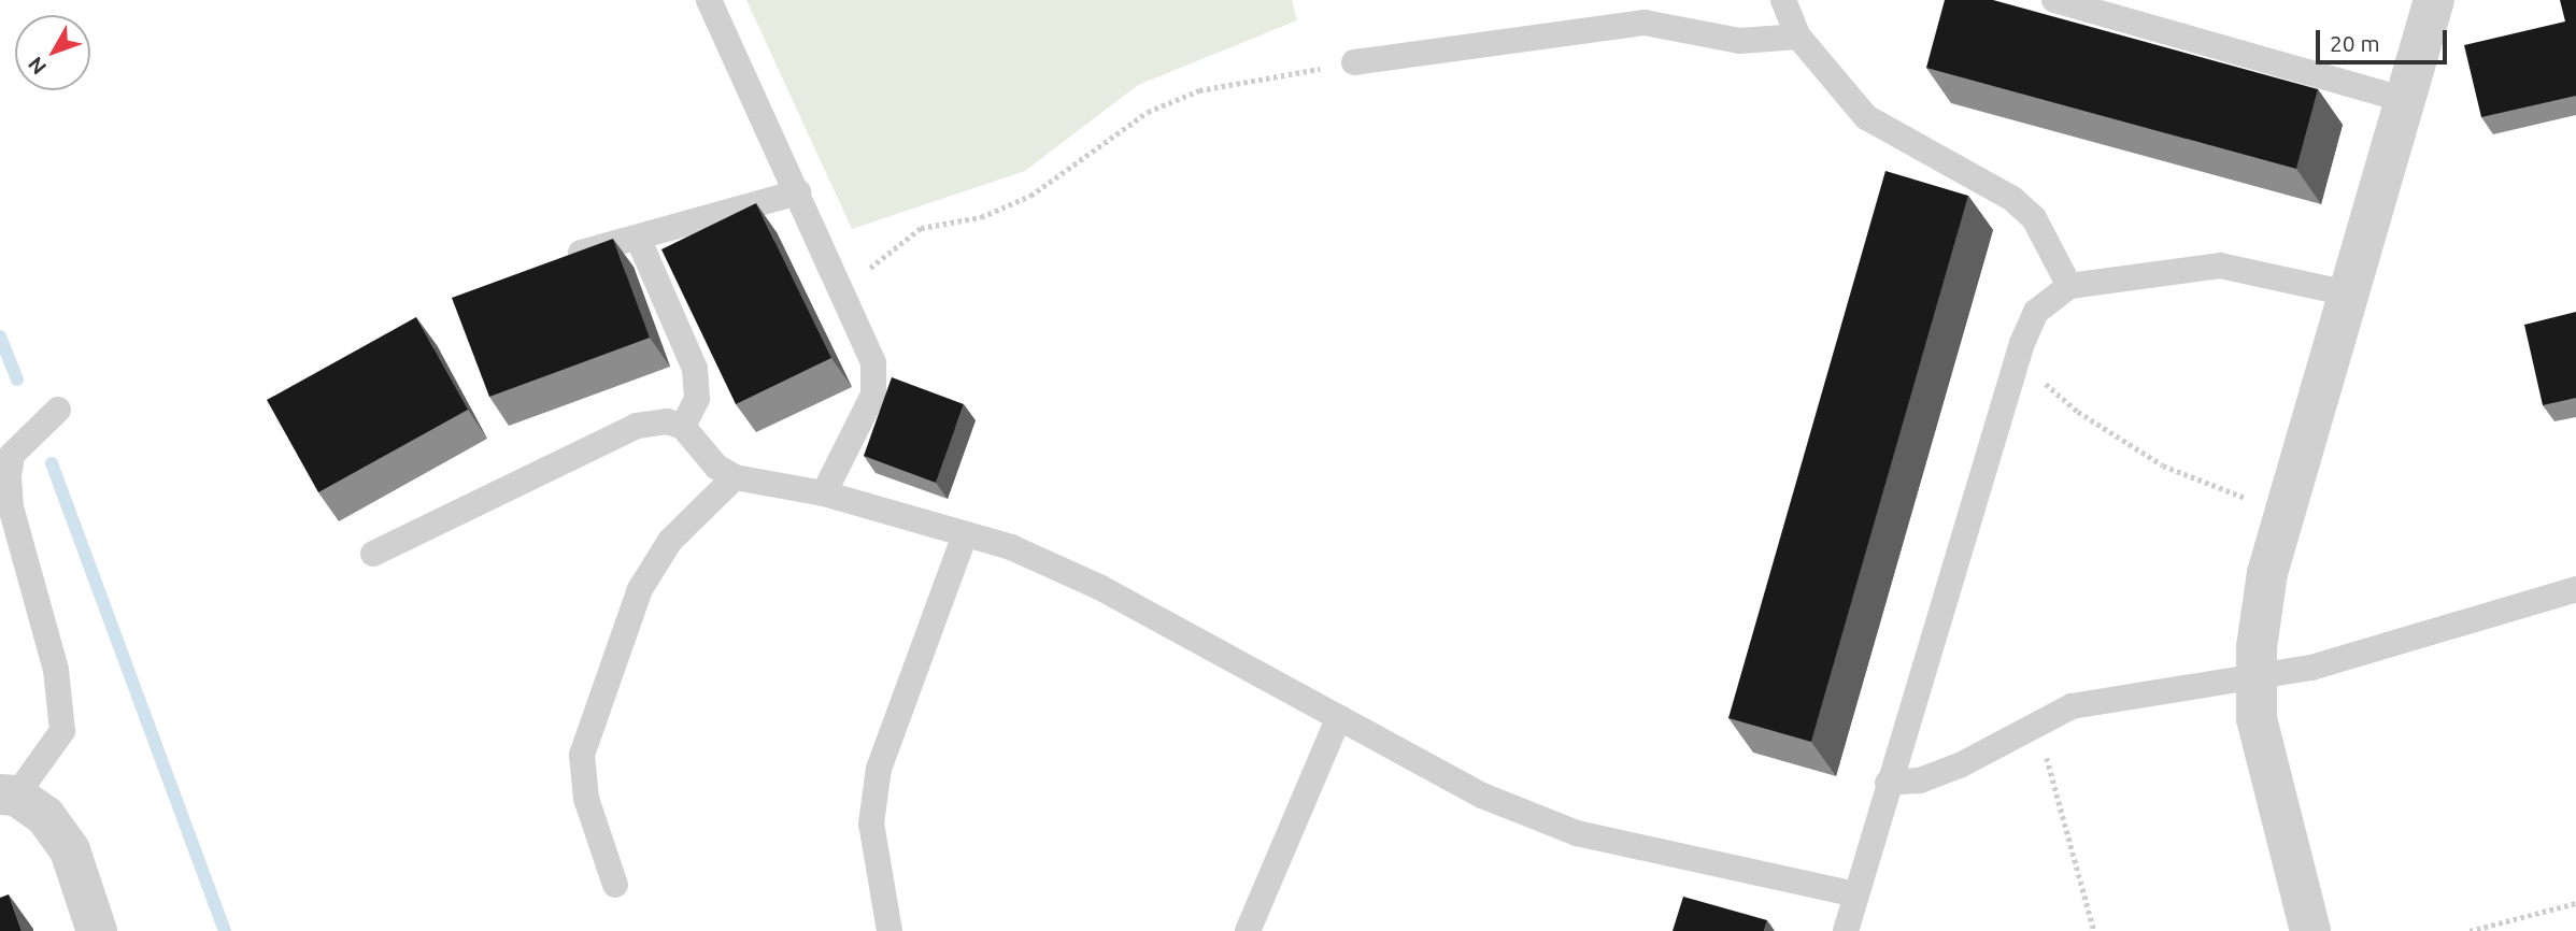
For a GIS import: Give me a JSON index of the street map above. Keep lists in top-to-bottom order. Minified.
{"scale_bar":"20 m","north":"bottom left"}
